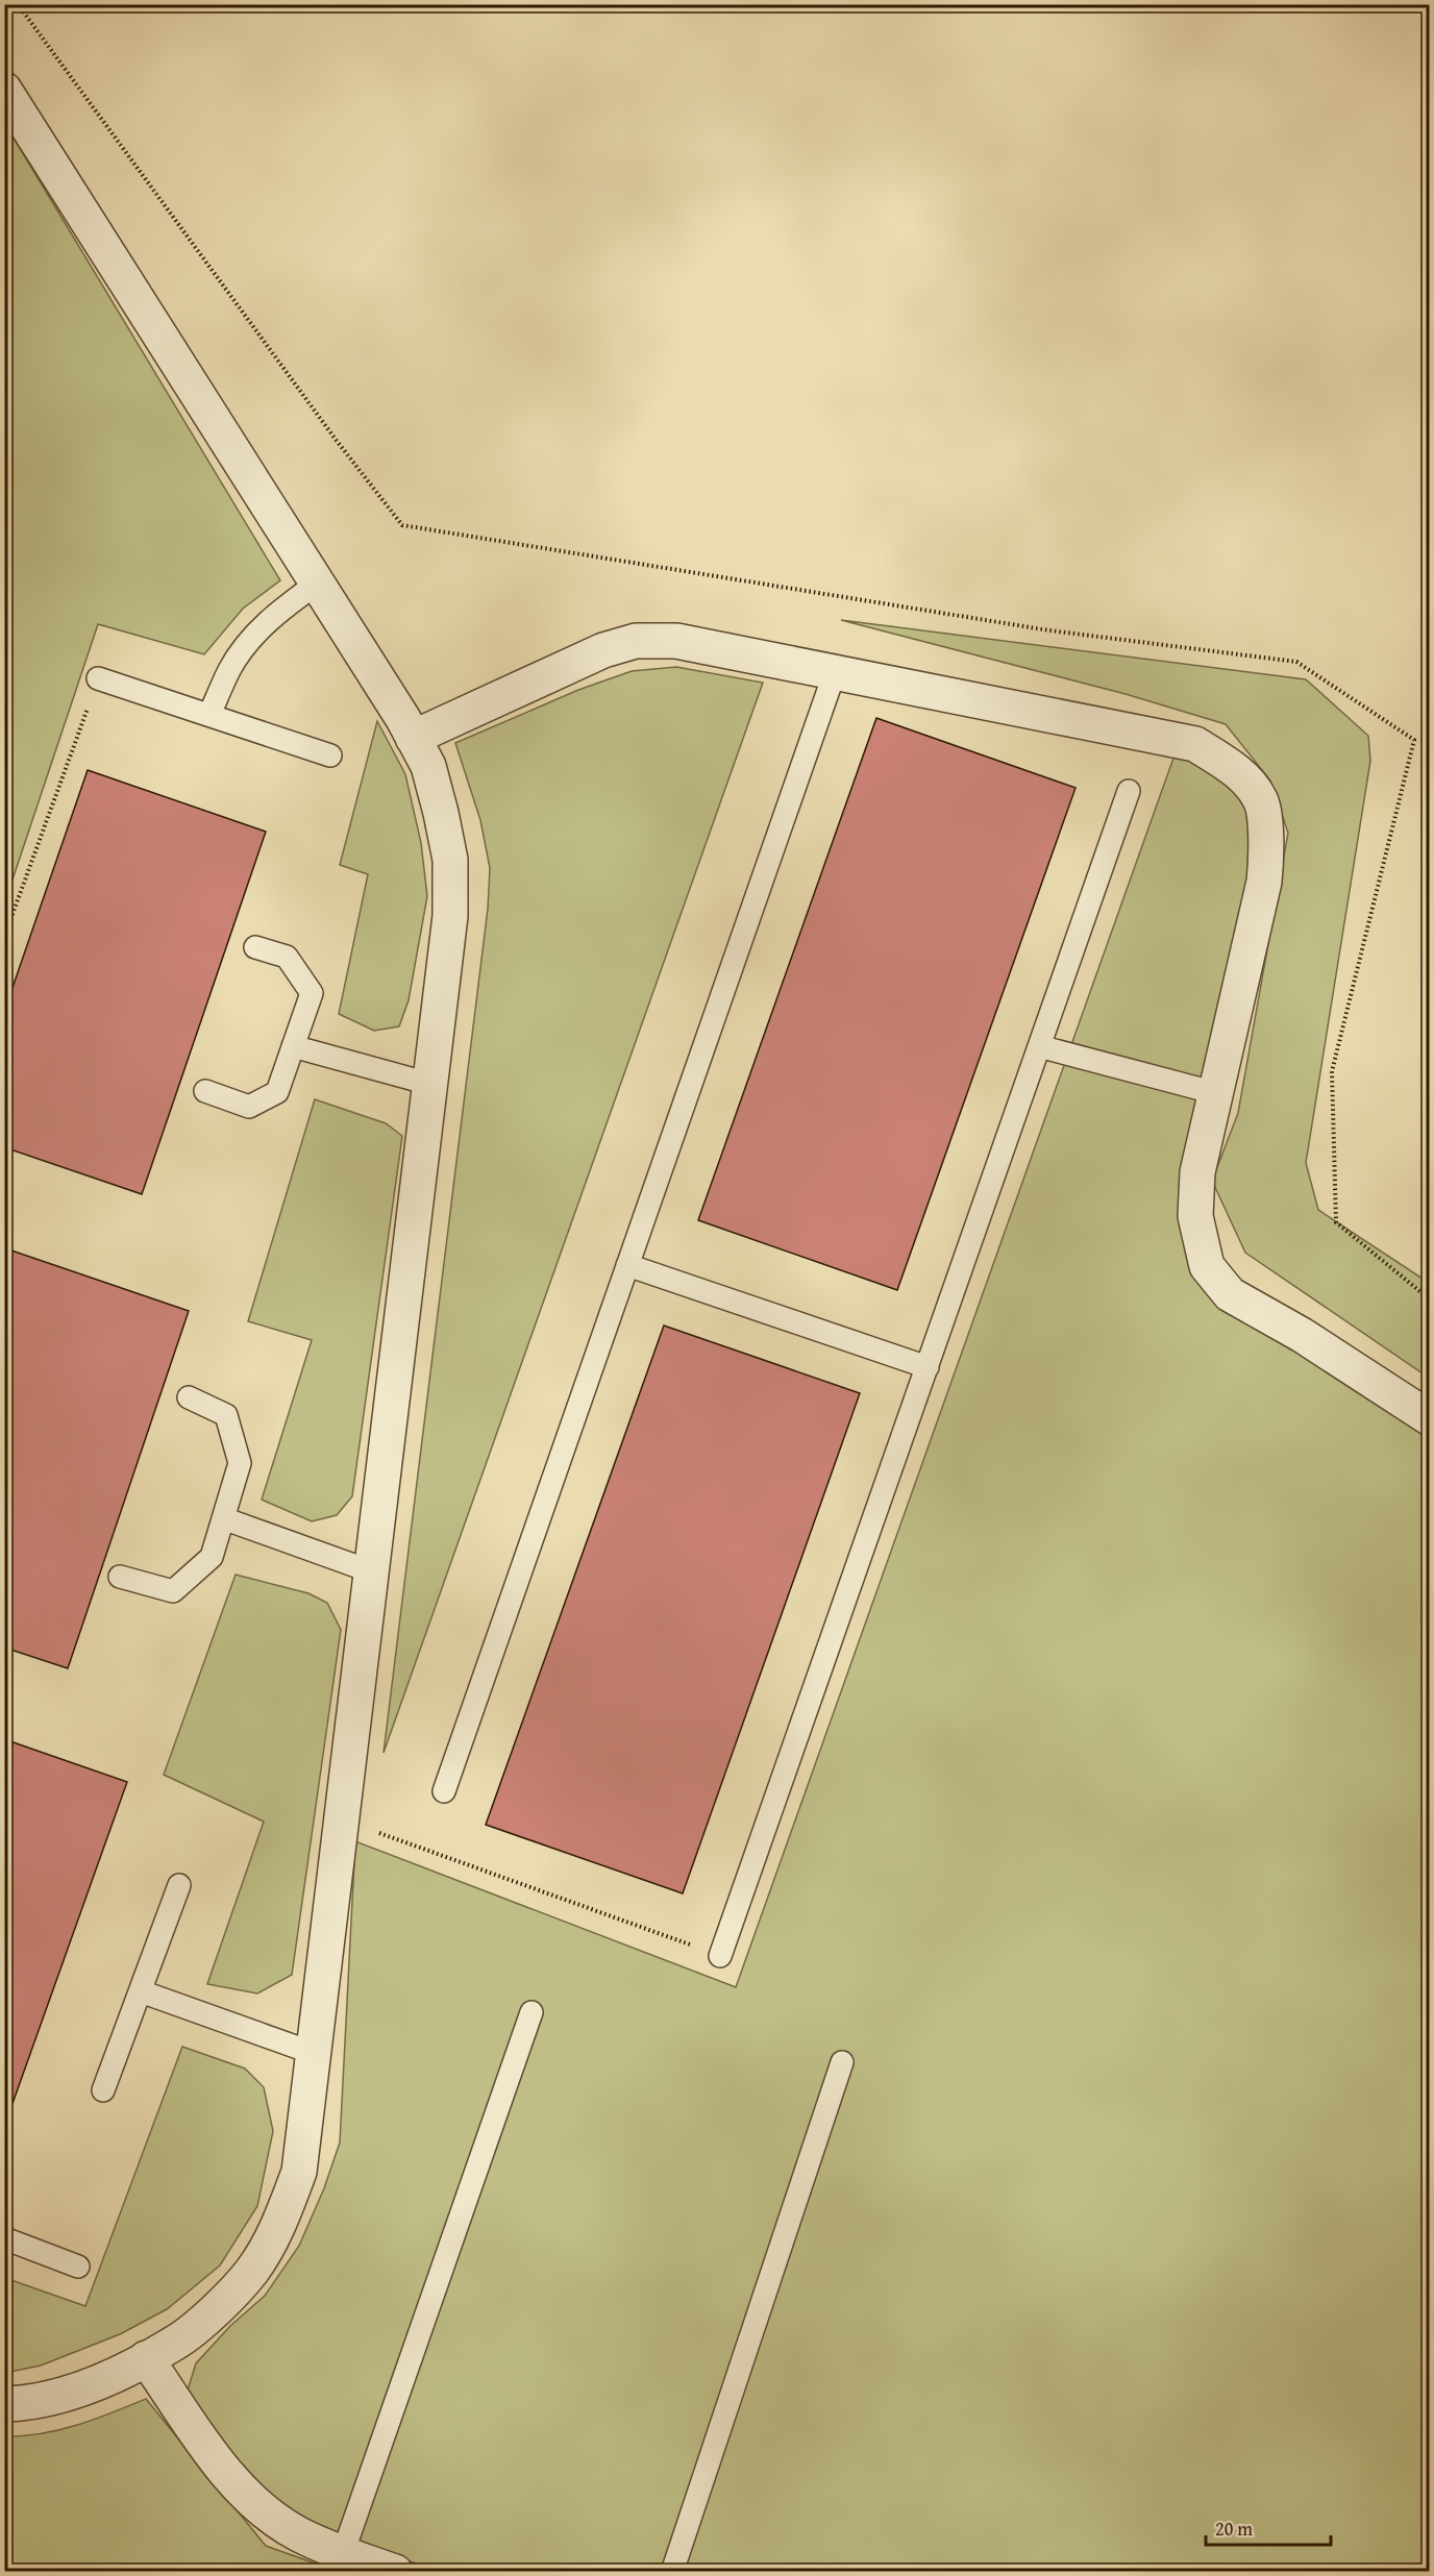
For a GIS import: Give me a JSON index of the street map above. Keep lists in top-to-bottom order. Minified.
{"scale_bar":"20 m"}
